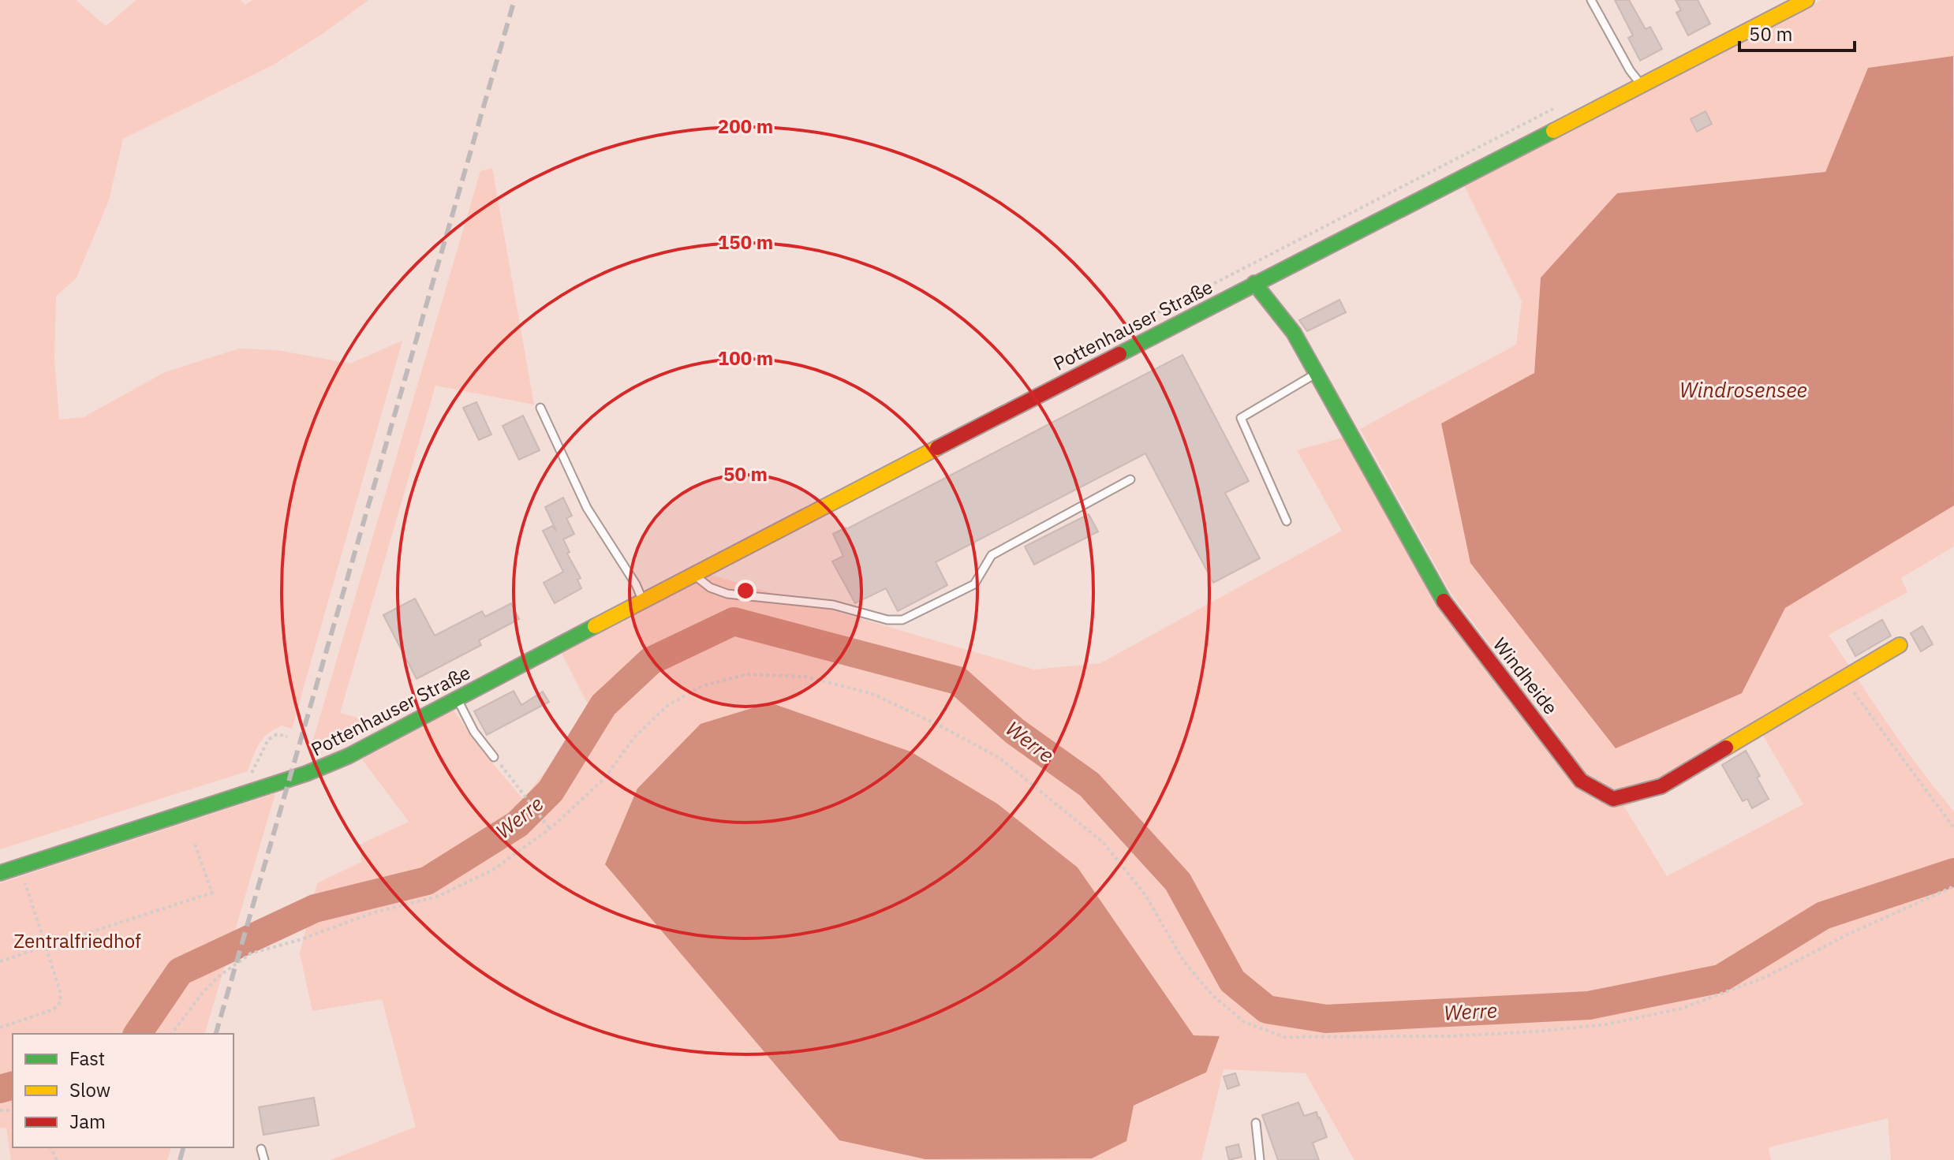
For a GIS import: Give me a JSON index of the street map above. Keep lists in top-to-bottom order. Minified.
{"streets":{"street":["Pottenhauser Straße","Windheide"]},"crossings":[["Pottenhauser Straße","Windheide"]],"water":["Windrosensee","Werre"],"parks":["Zentralfriedhof"],"legend":["Fast","Slow","Jam"],"scale_bar":"50 m","rings":["200 m","150 m","100 m","50 m"]}
